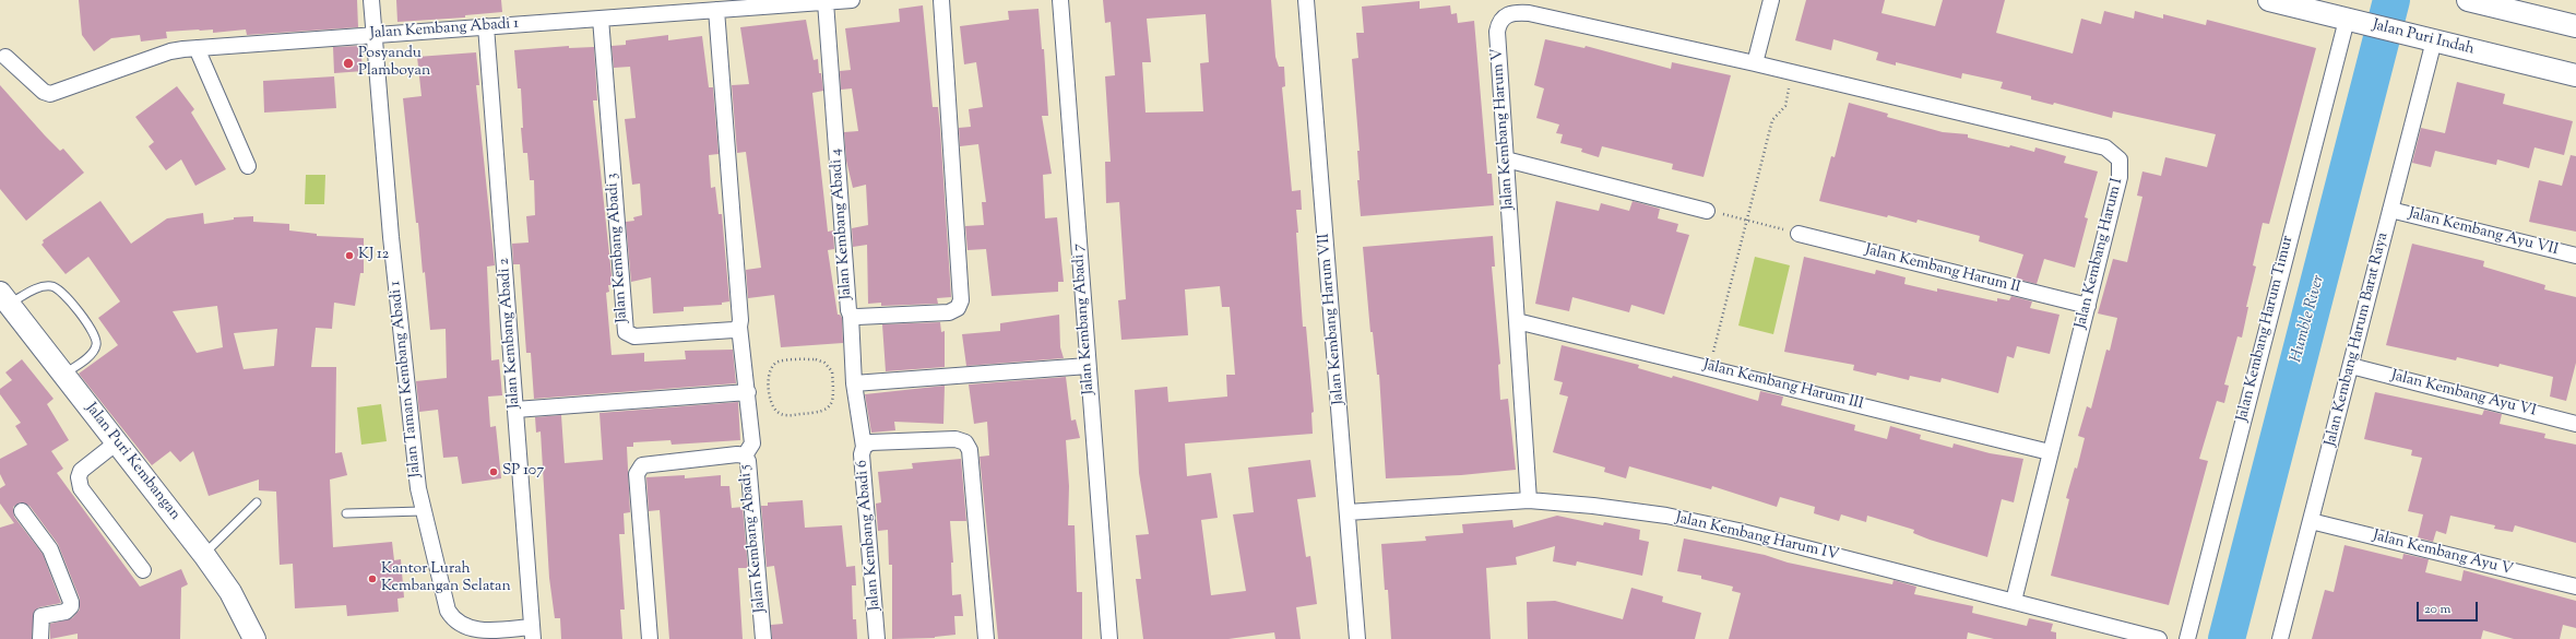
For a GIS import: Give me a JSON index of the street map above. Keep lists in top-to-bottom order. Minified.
{"streets":{"main road":["Jalan Puri Indah","Jalan Puri Kembangan"],"street":["Jalan Kembang Abadi 1","Jalan Kembang Harum V","Jalan Kembang Abadi 4","Jalan Kembang Ayu VII","Jalan Kembang Abadi 3","Jalan Kembang Harum I","Jalan Kembang Harum II","Jalan Kembang Abadi 7","Jalan Kembang Harum VII","Jalan Kembang Harum Timur","Jalan Kembang Abadi 2","Jalan Kembang Harum Barat Raya","Jalan Taman Kembang Abadi 1","Jalan Kembang Harum III","Jalan Kembang Ayu VI","Jalan Kembang Abadi 6","Jalan Kembang Harum IV","Jalan Kembang Abadi 5","Jalan Kembang Ayu V"]},"crossings":[["Jalan Kembang Abadi 1","Jalan Kembang Abadi 4"],["Jalan Kembang Abadi 1","Jalan Kembang Abadi 3"],["Jalan Kembang Abadi 1","Jalan Kembang Abadi 2"],["Jalan Kembang Abadi 1","Jalan Taman Kembang Abadi 1"],["Jalan Puri Indah","Jalan Kembang Harum Timur"],["Jalan Puri Indah","Jalan Kembang Harum Barat Raya"],["Jalan Kembang Harum V","Jalan Kembang Harum I"],["Jalan Kembang Harum V","Jalan Kembang Harum III"],["Jalan Kembang Harum V","Jalan Kembang Harum IV"],["Jalan Kembang Ayu VII","Jalan Kembang Harum Barat Raya"],["Jalan Kembang Harum I","Jalan Kembang Harum II"],["Jalan Kembang Harum I","Jalan Kembang Harum III"],["Jalan Kembang Harum I","Jalan Kembang Harum IV"],["Jalan Kembang Harum VII","Jalan Kembang Harum IV"],["Jalan Kembang Abadi 2","Jalan Taman Kembang Abadi 1"],["Jalan Kembang Harum Barat Raya","Jalan Kembang Ayu VI"],["Jalan Kembang Harum Barat Raya","Jalan Kembang Ayu V"]],"water":["Humble River"],"places":["Posyandu Plamboyan","KJ 12","SP 107","Kantor Lurah Kembangan Selatan"],"scale_bar":"20 m"}
